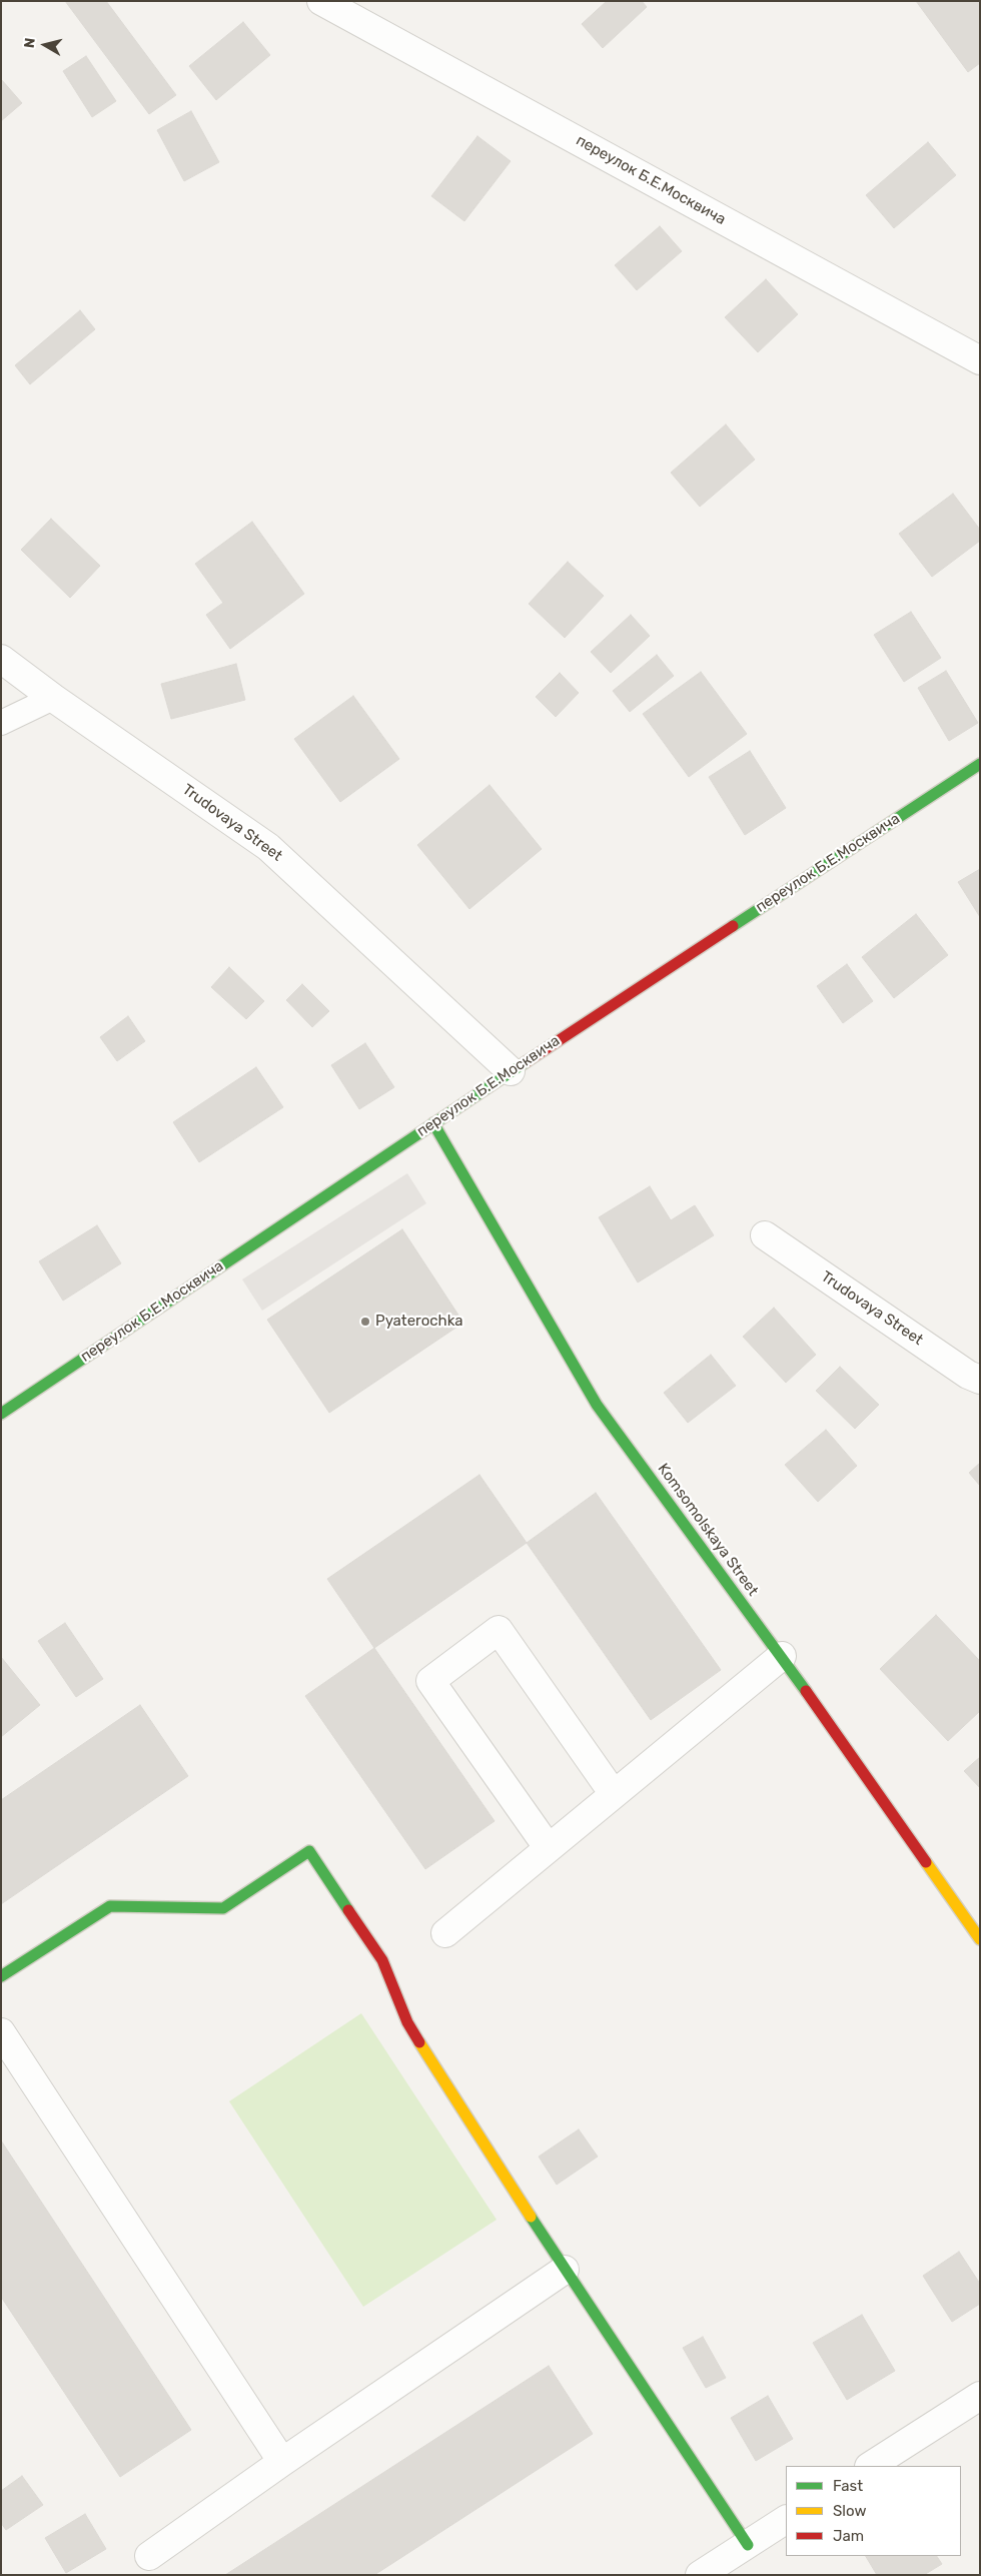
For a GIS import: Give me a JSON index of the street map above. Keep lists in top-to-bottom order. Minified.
{"streets":{"street":["переулок Б.Е.Москвича","Trudovaya Street","Komsomolskaya Street"]},"crossings":[["переулок Б.Е.Москвича","Trudovaya Street"],["переулок Б.Е.Москвича","Komsomolskaya Street"]],"places":["Pyaterochka"],"legend":["Fast","Slow","Jam"],"north":"left"}
